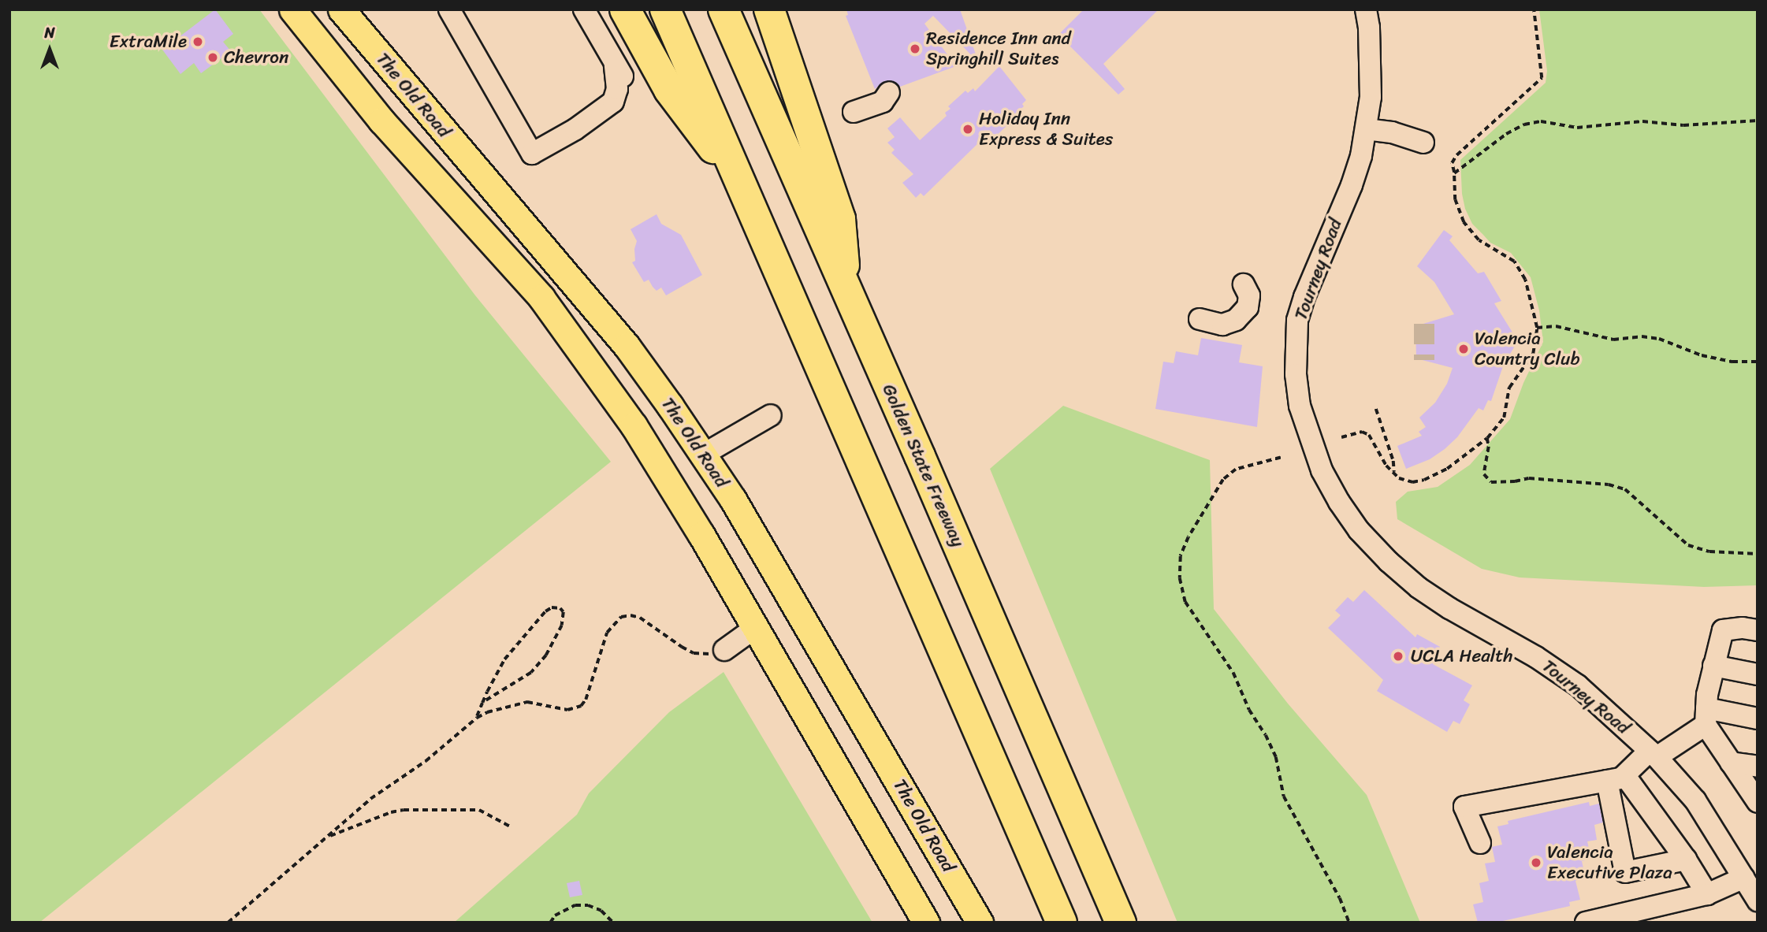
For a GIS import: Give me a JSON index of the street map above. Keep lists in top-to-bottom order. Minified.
{"streets":{"highway":["Golden State Freeway"],"main road":["The Old Road"],"street":["Tourney Road"]},"places":["ExtraMile","Residence Inn and Springhill Suites","Chevron","Holiday Inn Express & Suites","Valencia Country Club","UCLA Health","Valencia Executive Plaza"],"north":"top"}
